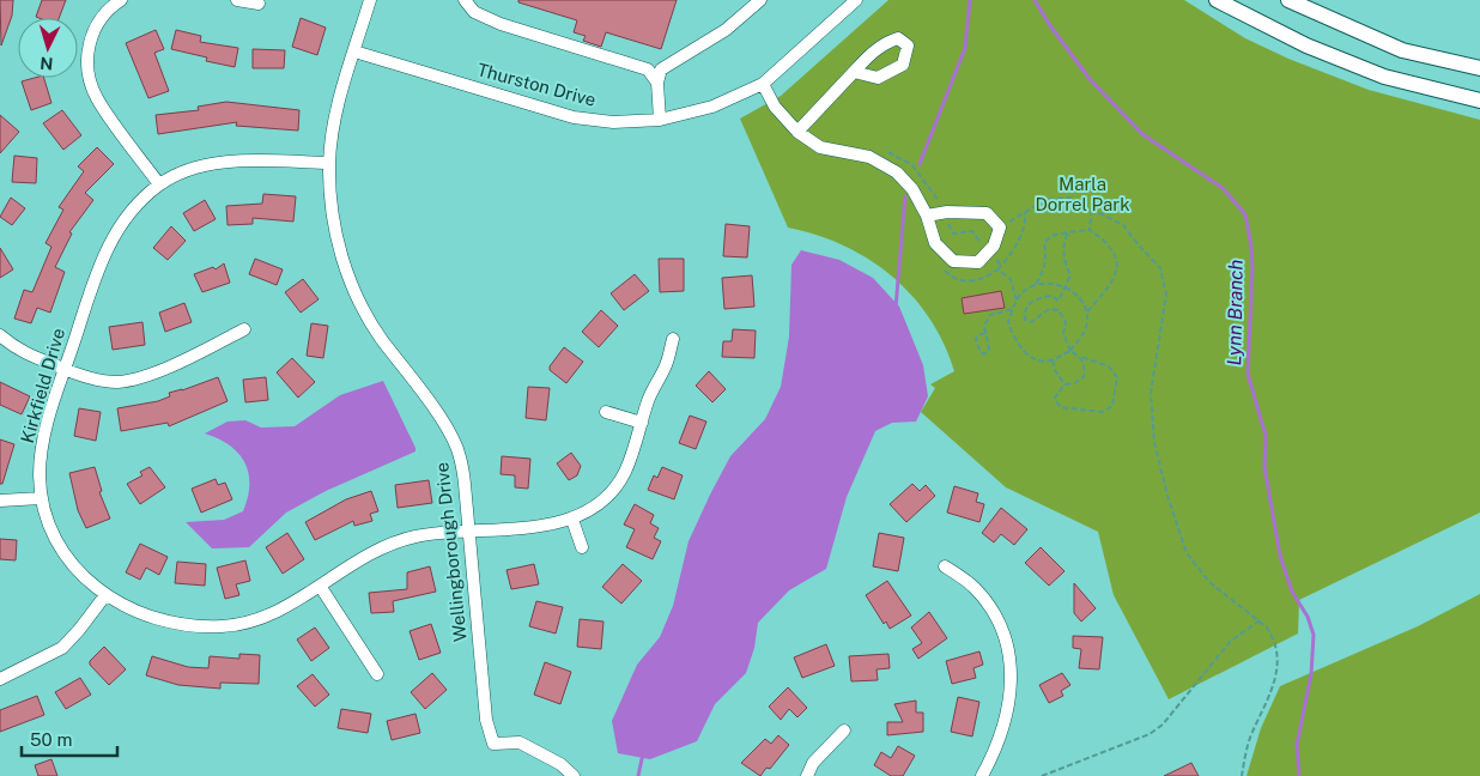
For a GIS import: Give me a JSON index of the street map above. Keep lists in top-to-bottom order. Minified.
{"streets":{"street":["Thurston Drive","Kirkfield Drive","Wellingborough Drive"]},"crossings":[["Thurston Drive","Wellingborough Drive"],["Kirkfield Drive","Wellingborough Drive"]],"water":["Lynn Branch"],"parks":["Marla Dorrel Park"],"scale_bar":"50 m","north":"bottom"}
